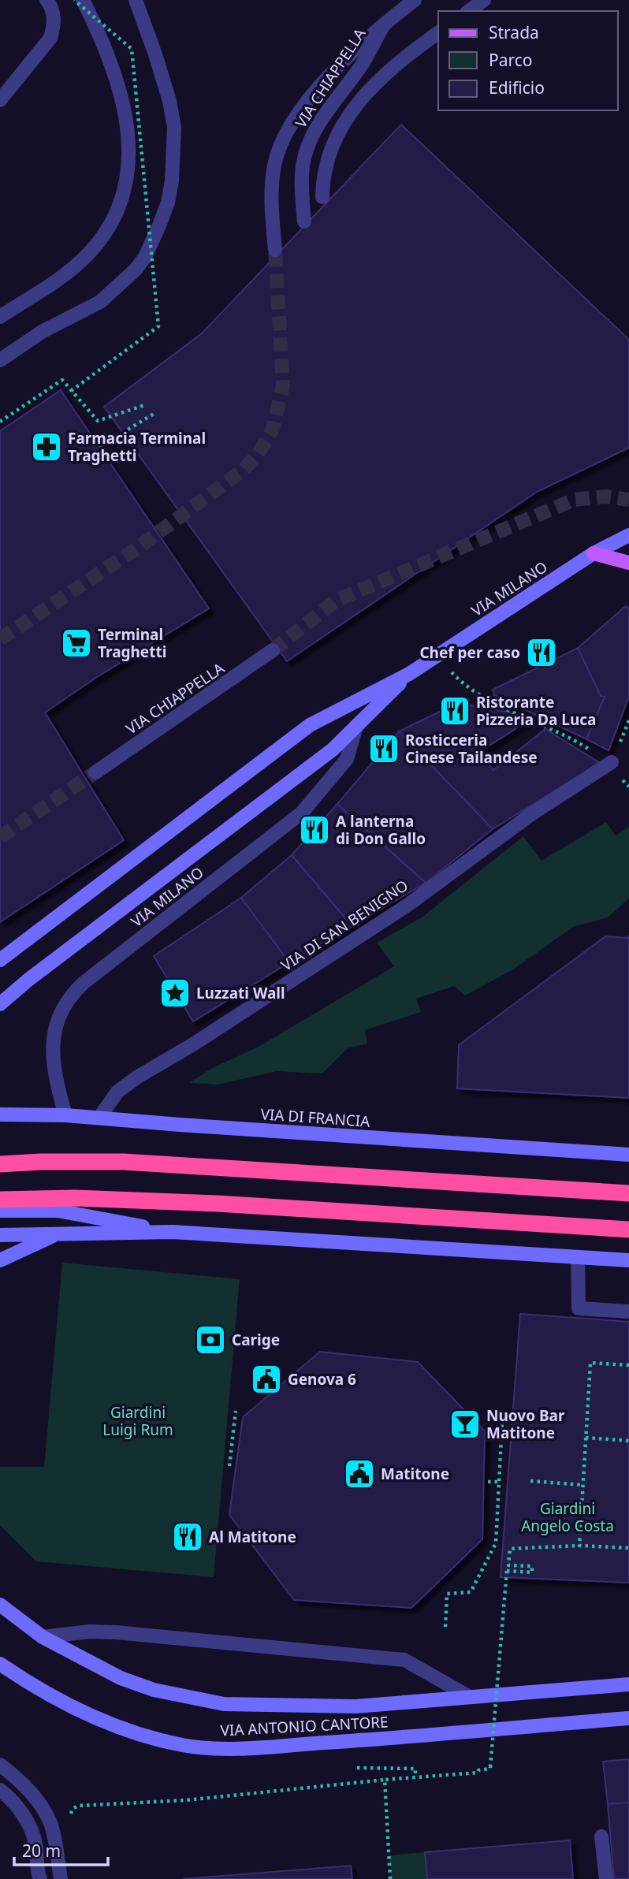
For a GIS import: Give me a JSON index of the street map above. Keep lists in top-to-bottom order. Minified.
{"streets":{"main road":["VIA MILANO","VIA DI FRANCIA","VIA ANTONIO CANTORE"],"street":["VIA CHIAPPELLA","VIA DI SAN BENIGNO"]},"crossings":[["VIA MILANO","VIA DI FRANCIA"],["VIA DI SAN BENIGNO","VIA DI FRANCIA"]],"parks":["Giardini Luigi Rum","Giardini Angelo Costa"],"places":{"pharmacy":["Farmacia Terminal Traghetti"],"supermarket":["Terminal Traghetti"],"restaurant":["Chef per caso","Ristorante Pizzeria Da Luca","Rosticceria Cinese Tailandese","A lanterna di Don Gallo","Al Matitone"],"place":["Luzzati Wall"],"bank":["Carige"],"public building":["Genova 6","Matitone"],"bar":["Nuovo Bar Matitone"]},"legend":["Strada","Parco","Edificio"],"scale_bar":"20 m"}
